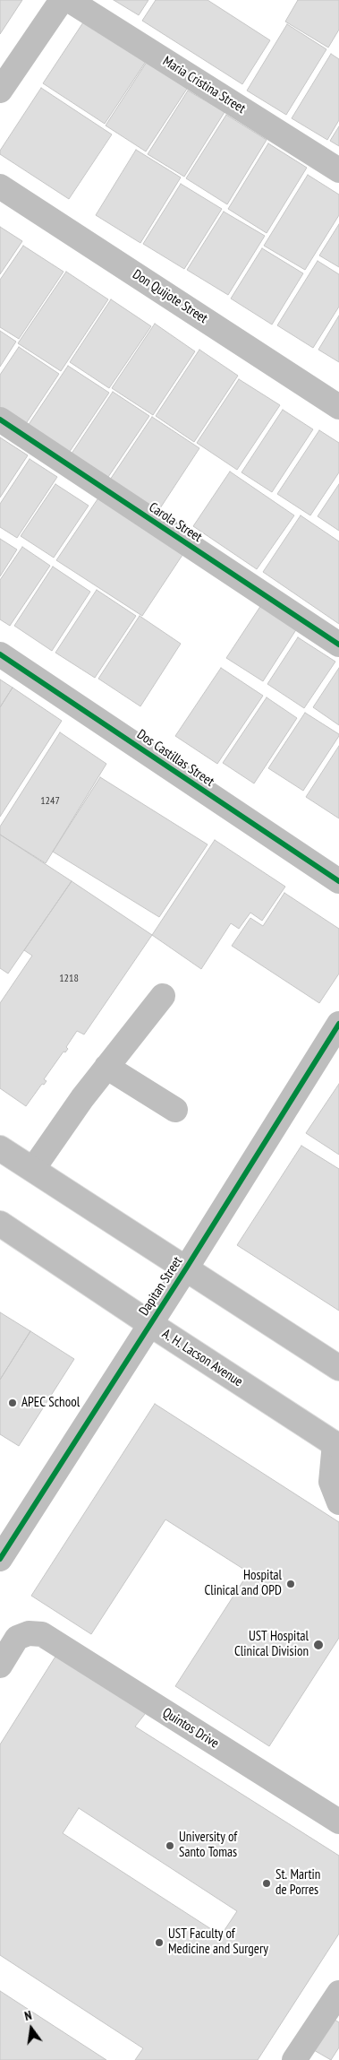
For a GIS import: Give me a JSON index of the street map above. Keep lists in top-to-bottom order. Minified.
{"streets":{"street":["Maria Cristina Street","Don Quijote Street","Carola Street","Dos Castillas Street","Dapitan Street","A. H. Lacson Avenue","Quintos Drive"]},"crossings":[["Dapitan Street","A. H. Lacson Avenue"]],"places":["APEC School","Hospital Clinical and OPD","UST Hospital Clinical Division","University of Santo Tomas","St. Martin de Porres","UST Faculty of Medicine and Surgery"],"house_numbers":["1247","1218"],"north":"top"}
